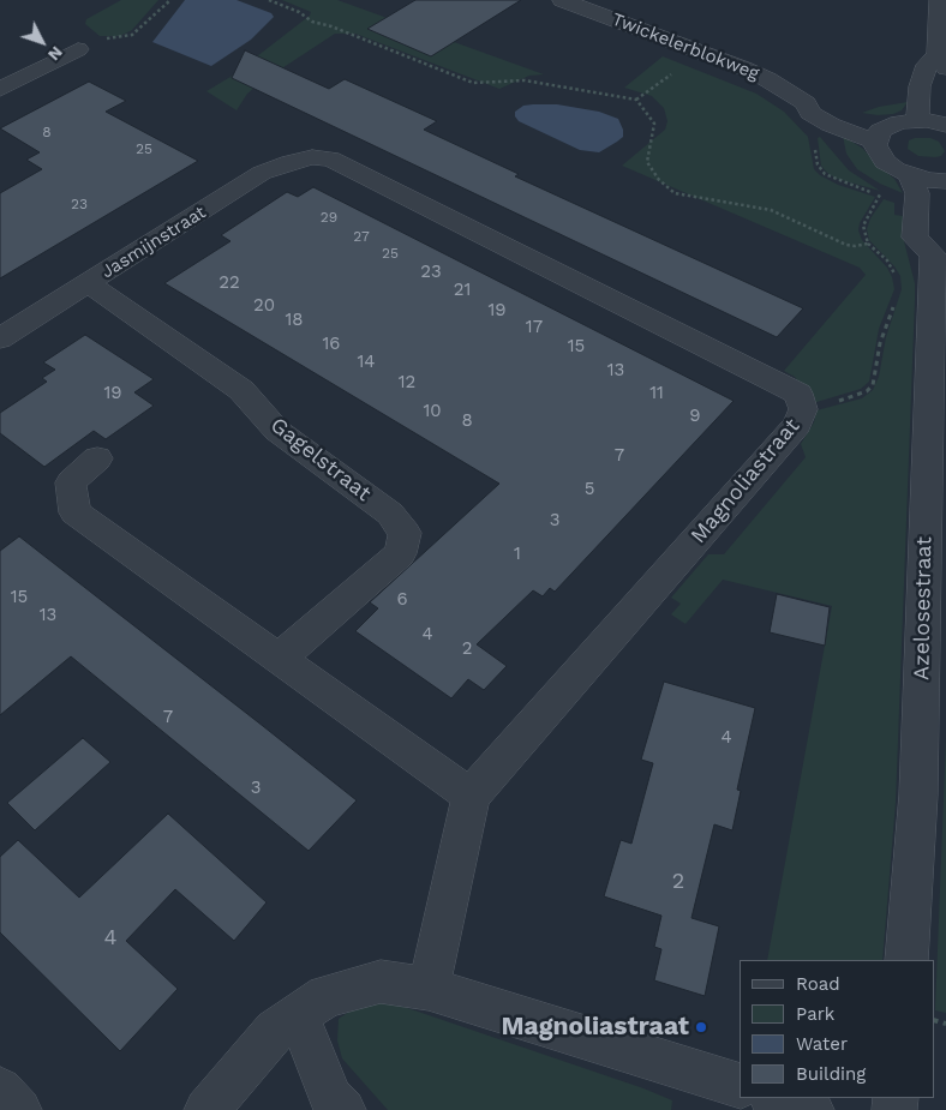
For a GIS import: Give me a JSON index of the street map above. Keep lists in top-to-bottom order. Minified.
{"streets":{"street":["Twickelerblokweg","Jasmijnstraat","Gagelstraat","Magnoliastraat","Azelosestraat"]},"crossings":[["Jasmijnstraat","Gagelstraat"],["Jasmijnstraat","Magnoliastraat"]],"places":["Magnoliastraat"],"house_numbers":["8","25","23","29","27","25","23","22","21","20","19","18","17","16","15","14","13","12","19","11","10","9","8","7","5","3","1","15","6","13","4","2","7","4","3","2","4"],"legend":["Road","Park","Water","Building"],"north":"bottom right"}
